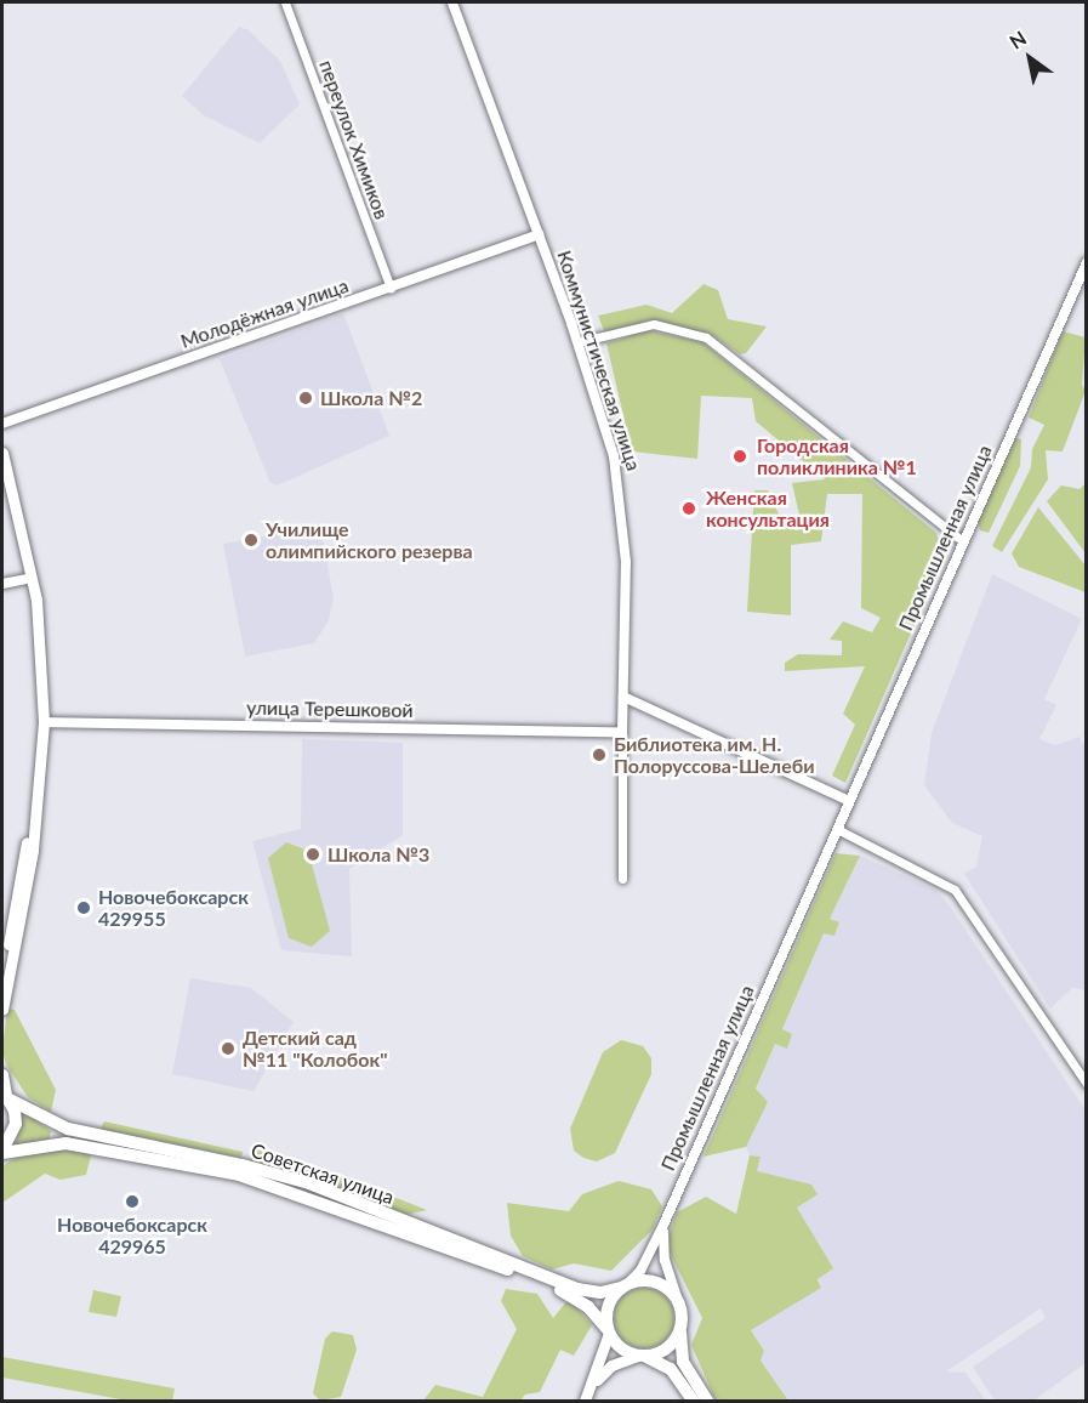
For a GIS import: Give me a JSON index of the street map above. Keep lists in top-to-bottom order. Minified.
{"streets":{"main road":["Советская улица"],"street":["переулок Химиков","Молодёжная улица","Коммунистическая улица","Промышленная улица","улица Терешковой"]},"crossings":[["переулок Химиков","Молодёжная улица"],["Молодёжная улица","Коммунистическая улица"],["Коммунистическая улица","улица Терешковой"],["Промышленная улица","Советская улица"]],"places":["Школа №2","Городская поликлиника №1","Женская консультация","Училище олимпийского резерва","Библиотека им. Н. Полоруссова-Шелеби","Школа №3","Новочебоксарск 429955","Детский сад №11 \"Колобок\"","Новочебоксарск 429965"],"north":"top left"}
